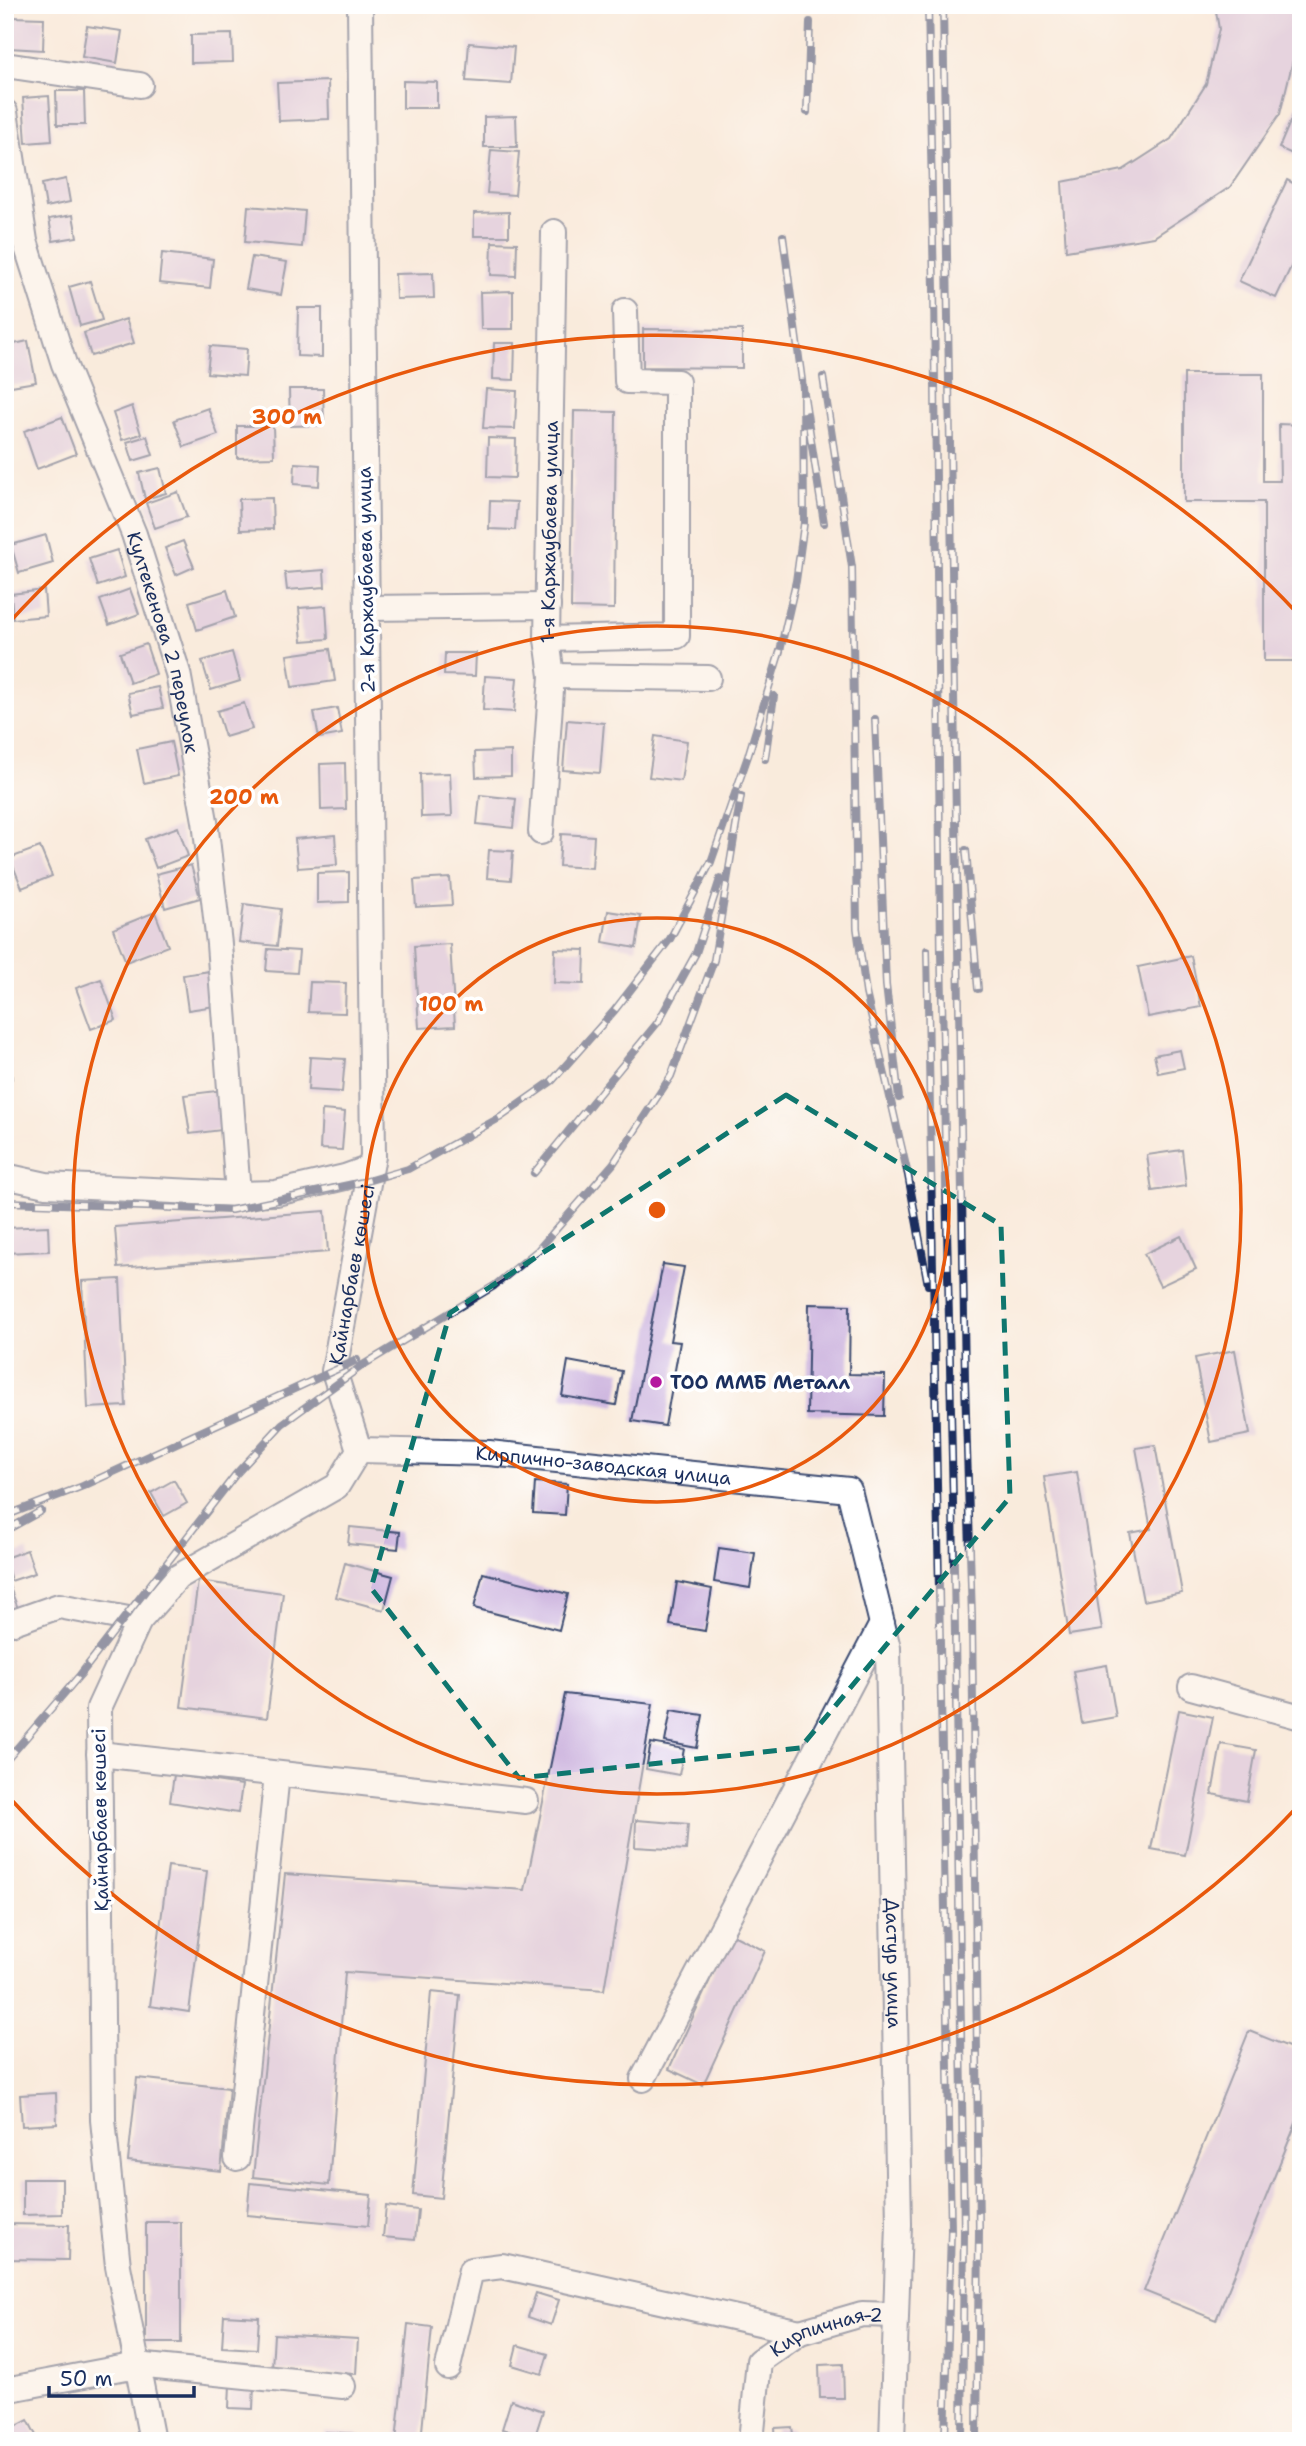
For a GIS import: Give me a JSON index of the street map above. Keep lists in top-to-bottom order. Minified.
{"streets":{"street":["1-я Каржаубаева улица","2-я Каржаубаева улица","Култекенова 2 переулок","Қайнарбаев көшесі","Кирпично-заводская улица","Дастур улица","Кирпичная-2"]},"crossings":[["2-я Каржаубаева улица","Қайнарбаев көшесі"],["Қайнарбаев көшесі","Кирпично-заводская улица"],["Кирпично-заводская улица","Дастур улица"],["Дастур улица","Кирпичная-2"]],"places":["ТОО ММБ Металл"],"scale_bar":"50 m","rings":["300 m","200 m","100 m"]}
